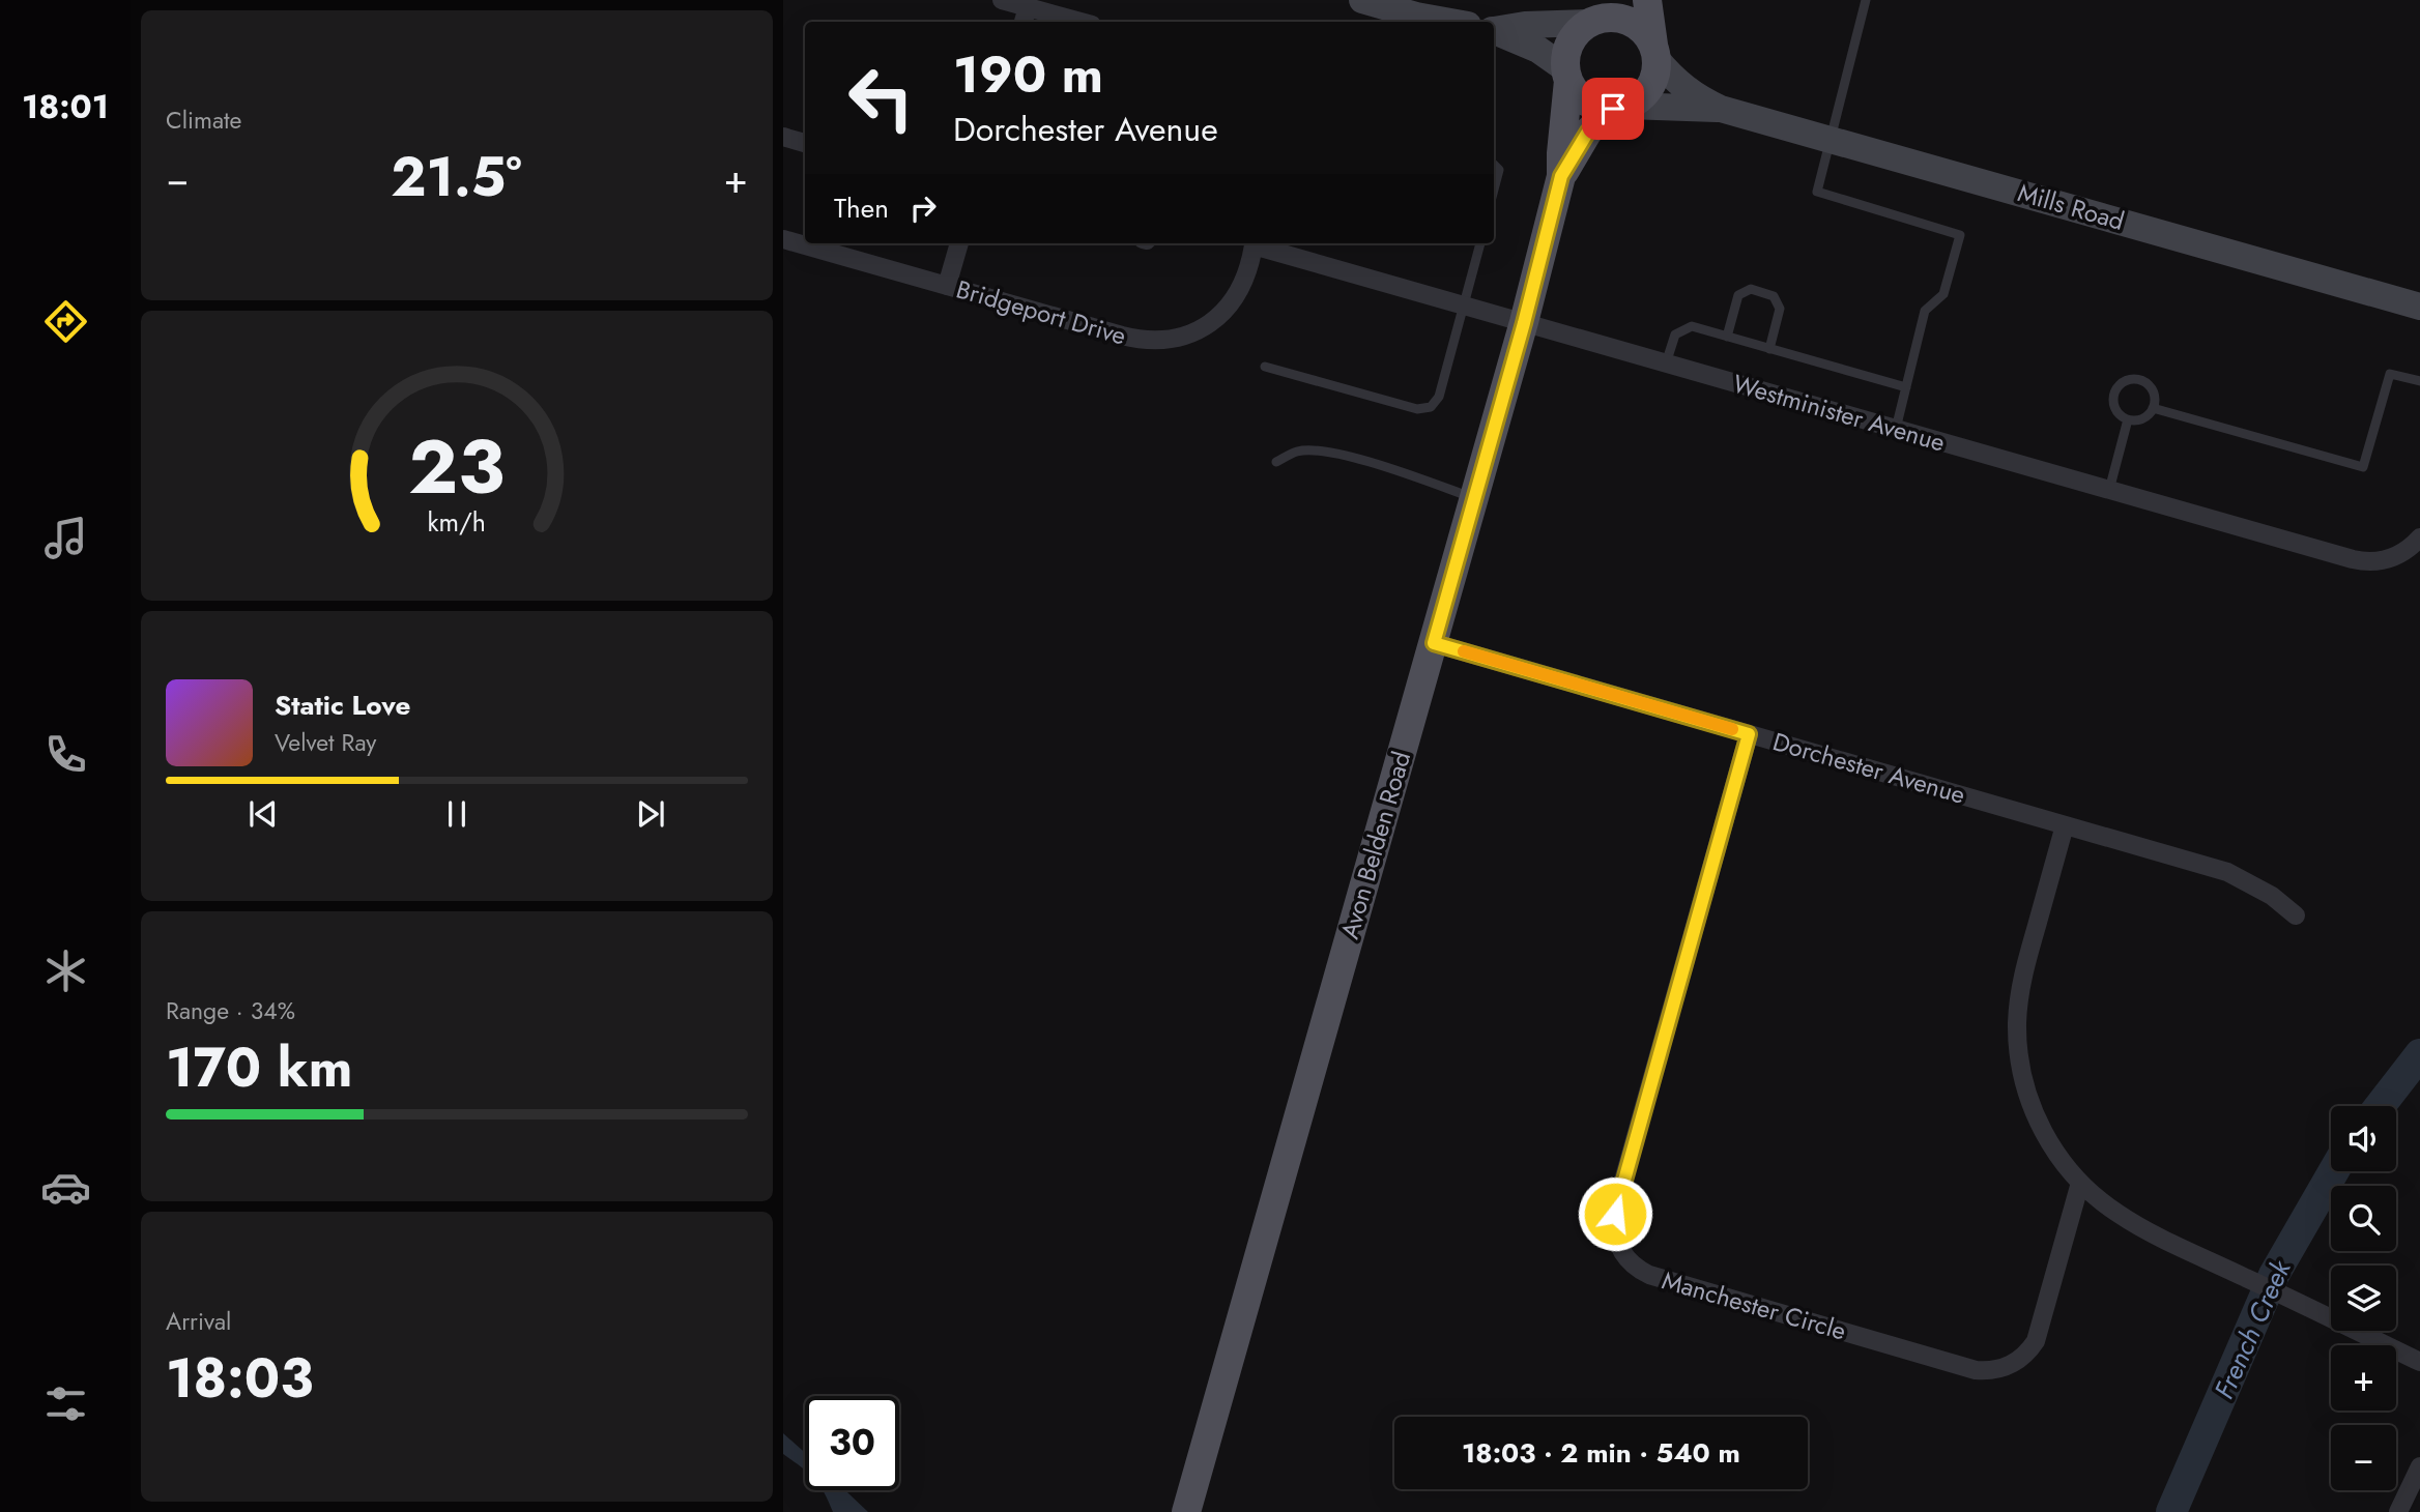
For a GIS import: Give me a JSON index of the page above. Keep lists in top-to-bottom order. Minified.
{"streets":{"main road":["Avon Belden Road"],"street":["Mills Road","Bridgeport Drive","Westminister Avenue","Dorchester Avenue","Manchester Circle"]},"crossings":[["Mills Road","Avon Belden Road"],["Bridgeport Drive","Westminister Avenue"],["Westminister Avenue","Avon Belden Road"],["Dorchester Avenue","Avon Belden Road"],["Dorchester Avenue","Manchester Circle"]],"water":["French Creek"],"page":{"tabs":"18:01","tile":["Climate",["Range · 34%","170 km"],["Arrival","18:03"]],"turn":["190 m","Dorchester Avenue"],"heat":["−","21.5°","+"],"then":"Then","song":["Static Love","Velvet Ray"],"map_buttons":["+","−"],"limit":"30","trip":"18:03 · 2 min · 540 m","gauge":["23","km/h"]}}
